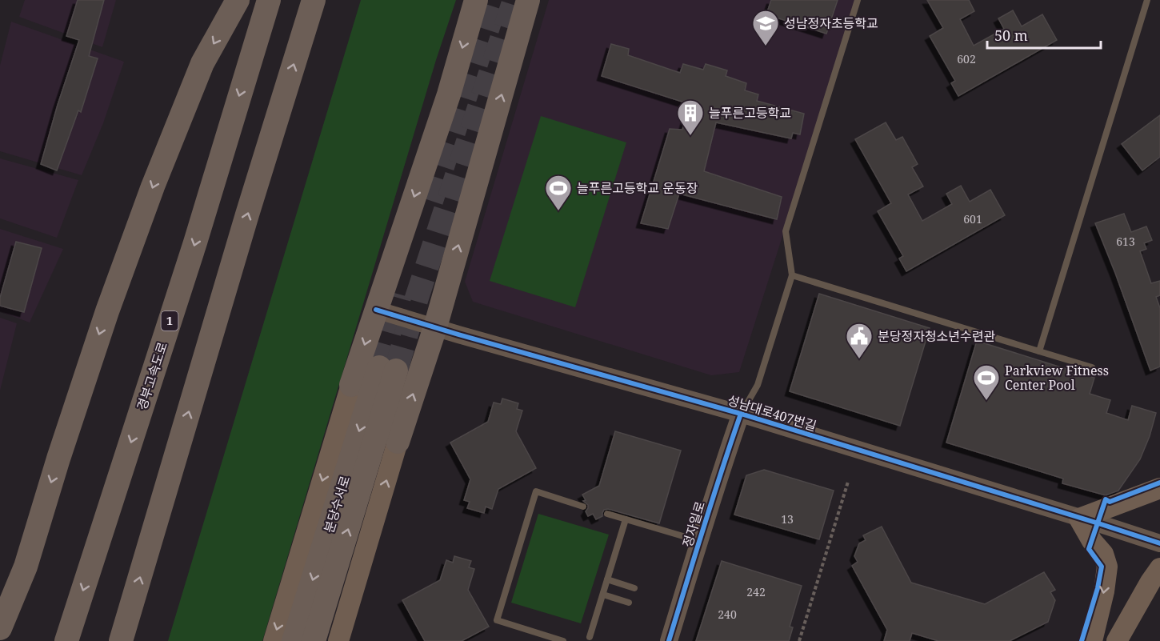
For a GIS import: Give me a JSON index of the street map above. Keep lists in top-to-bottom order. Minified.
{"streets":{"highway":["1","경부고속도로","분당수서로"],"street":["성남대로407번길","정자일로"]},"crossings":[["성남대로407번길","정자일로"]],"places":{"school or university":["성남정자초등학교"],"building":["늘푸른고등학교"],"sports":["늘푸른고등학교 운동장","Parkview Fitness Center Pool"],"public building":["분당정자청소년수련관"]},"house_numbers":["602","601","613","13","242","240"],"scale_bar":"50 m"}
